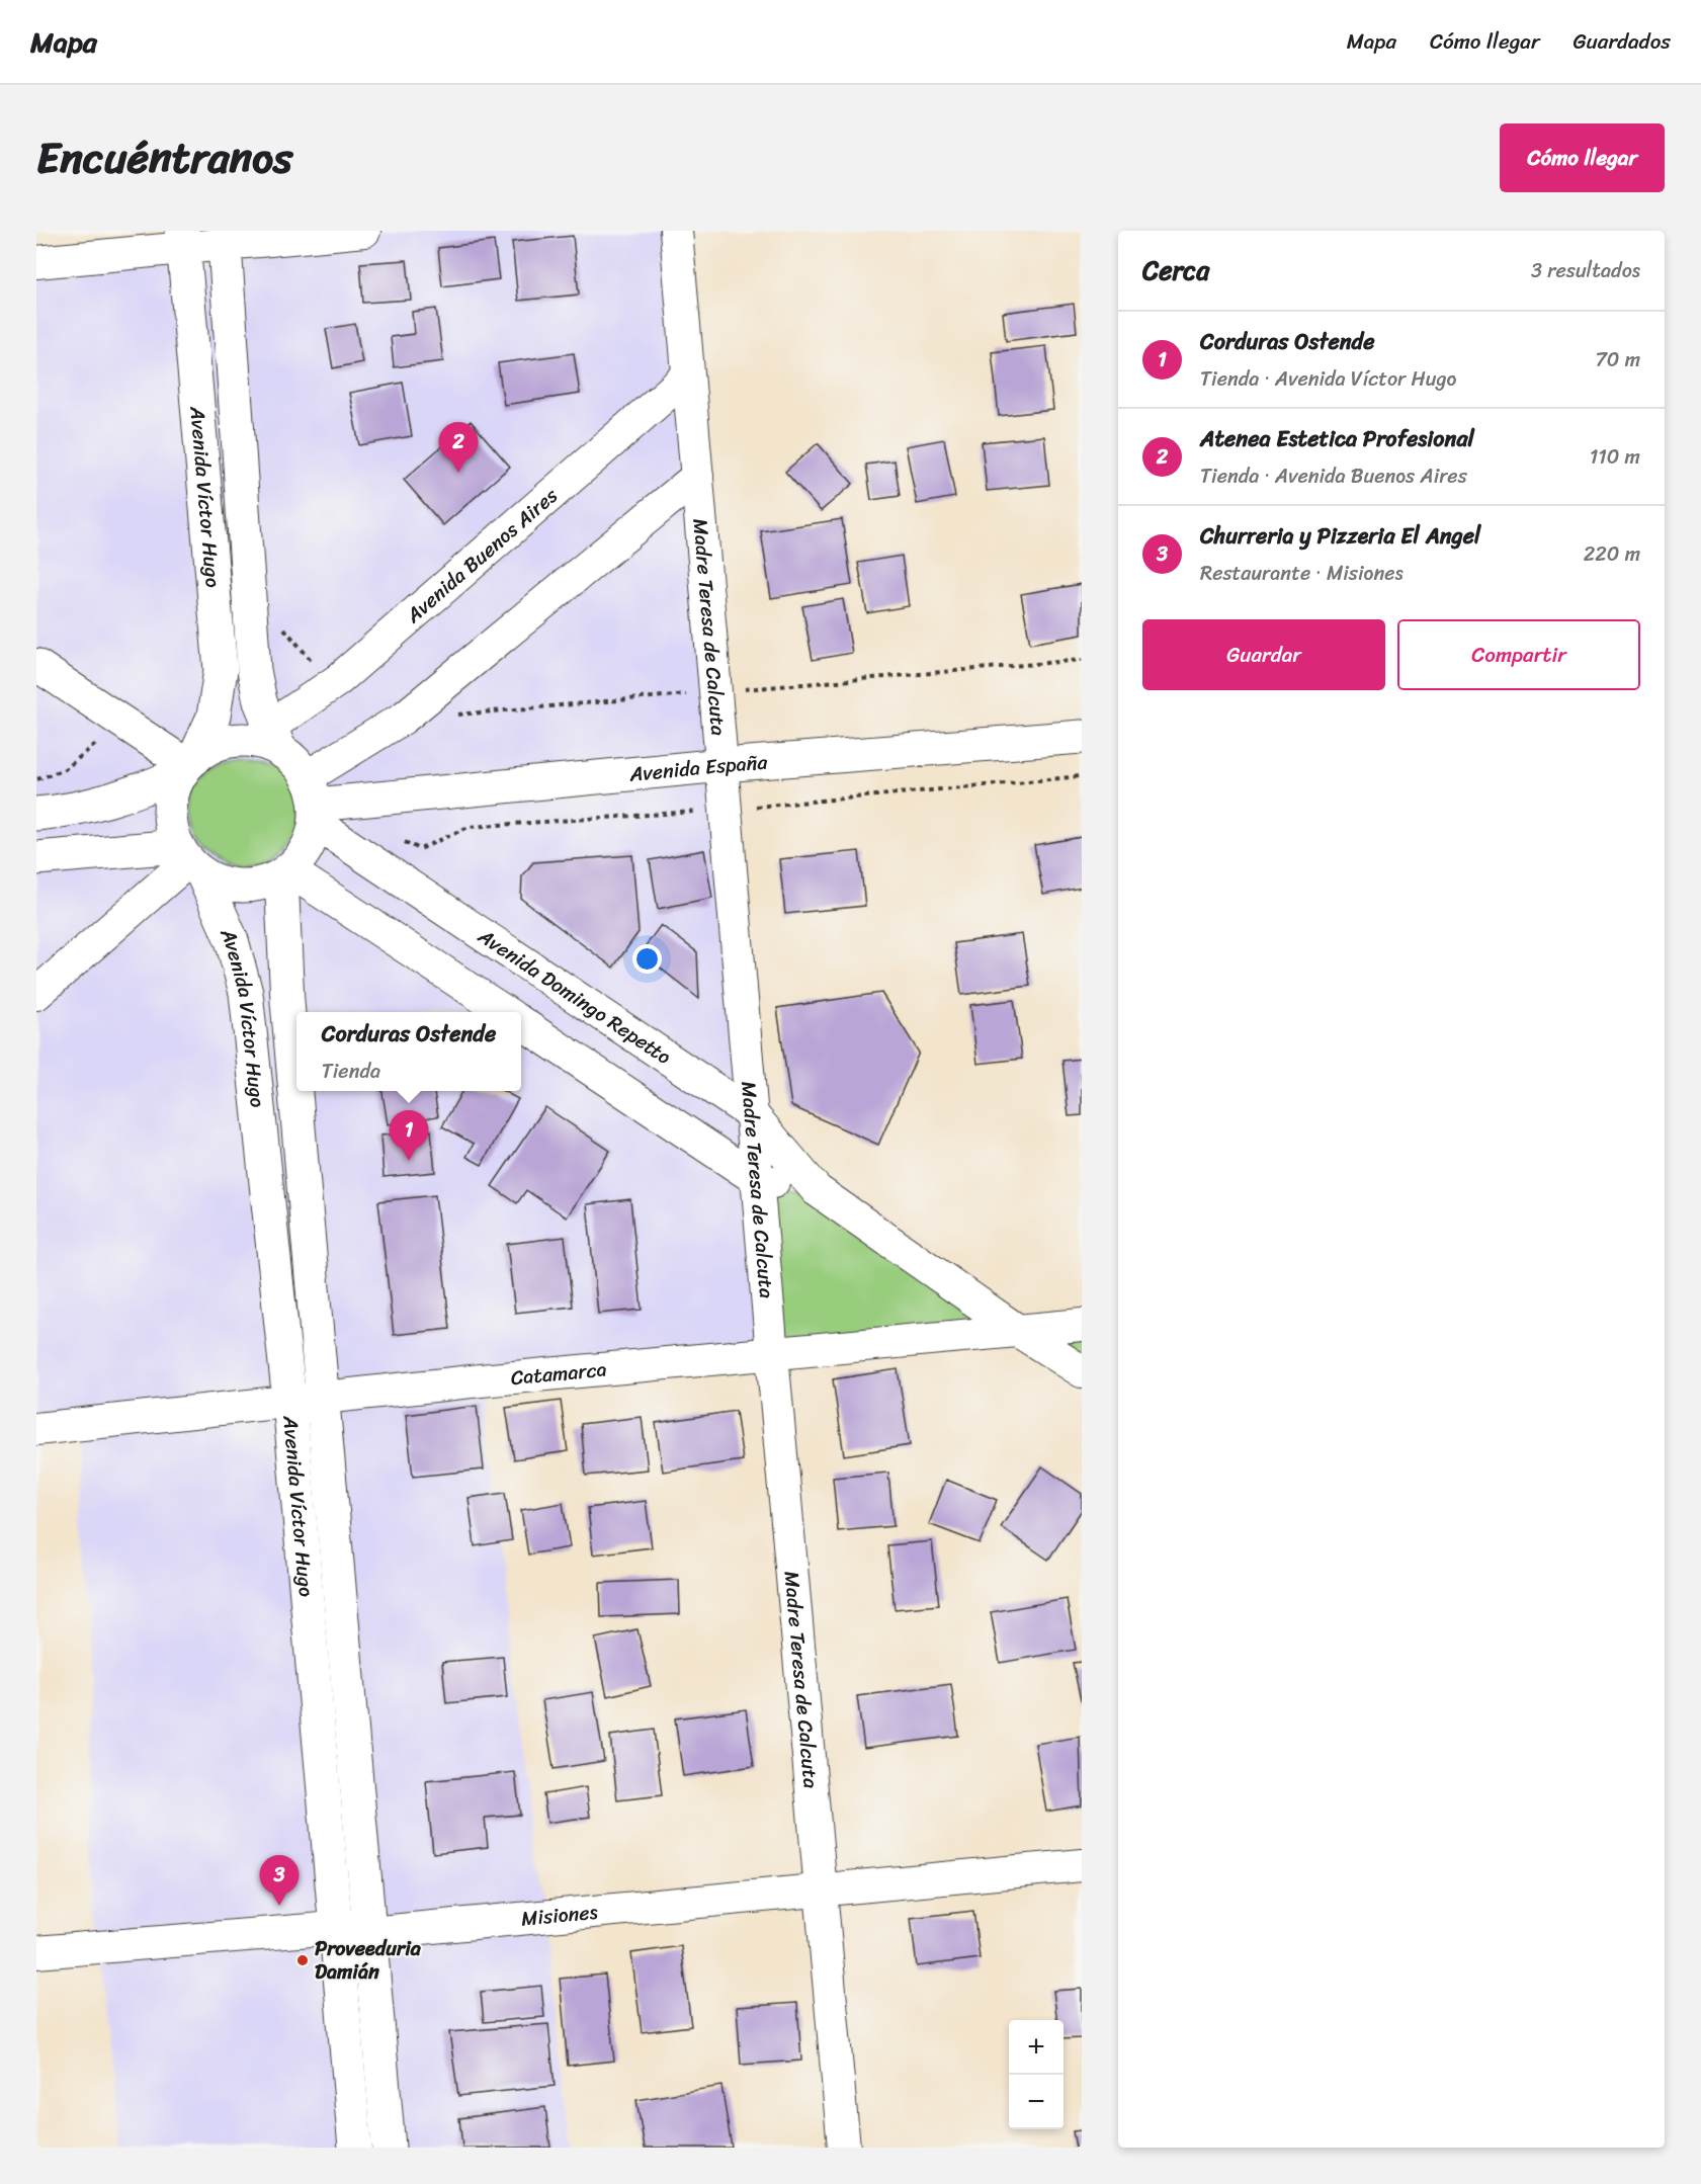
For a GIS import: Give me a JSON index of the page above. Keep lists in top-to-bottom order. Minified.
{"streets":{"main road":["Avenida Víctor Hugo","Avenida España"],"street":["Avenida Buenos Aires","Madre Teresa de Calcuta","Avenida Domingo Repetto","Catamarca","Misiones"]},"crossings":[["Avenida Víctor Hugo","Avenida Buenos Aires"],["Avenida Víctor Hugo","Avenida España"],["Avenida Víctor Hugo","Avenida Domingo Repetto"],["Avenida Víctor Hugo","Catamarca"],["Avenida Víctor Hugo","Misiones"],["Avenida Buenos Aires","Madre Teresa de Calcuta"],["Avenida Buenos Aires","Avenida España"],["Avenida Buenos Aires","Avenida Domingo Repetto"],["Madre Teresa de Calcuta","Avenida España"],["Madre Teresa de Calcuta","Avenida Domingo Repetto"],["Madre Teresa de Calcuta","Catamarca"],["Madre Teresa de Calcuta","Misiones"],["Avenida España","Avenida Domingo Repetto"],["Avenida Domingo Repetto","Catamarca"]],"places":["Proveeduria Damián"],"page":{"header":"Mapa","nav":["Mapa","Cómo llegar","Guardados"],"title":"Encuéntranos","buttons":["Cómo llegar",["Guardar","Compartir"]],"heading":["Cerca","3 resultados"],"list":[{"mark":"1","name":"Corduras Ostende","note":"Tienda · Avenida Víctor Hugo","value":"70 m"},{"mark":"2","name":"Atenea Estetica Profesional","note":"Tienda · Avenida Buenos Aires","value":"110 m"},{"mark":"3","name":"Churreria y Pizzeria El Angel","note":"Restaurante · Misiones","value":"220 m"}],"pins":["2","1","3"],"popup":["Corduras Ostende","Tienda"],"map_buttons":["+","−"]}}
